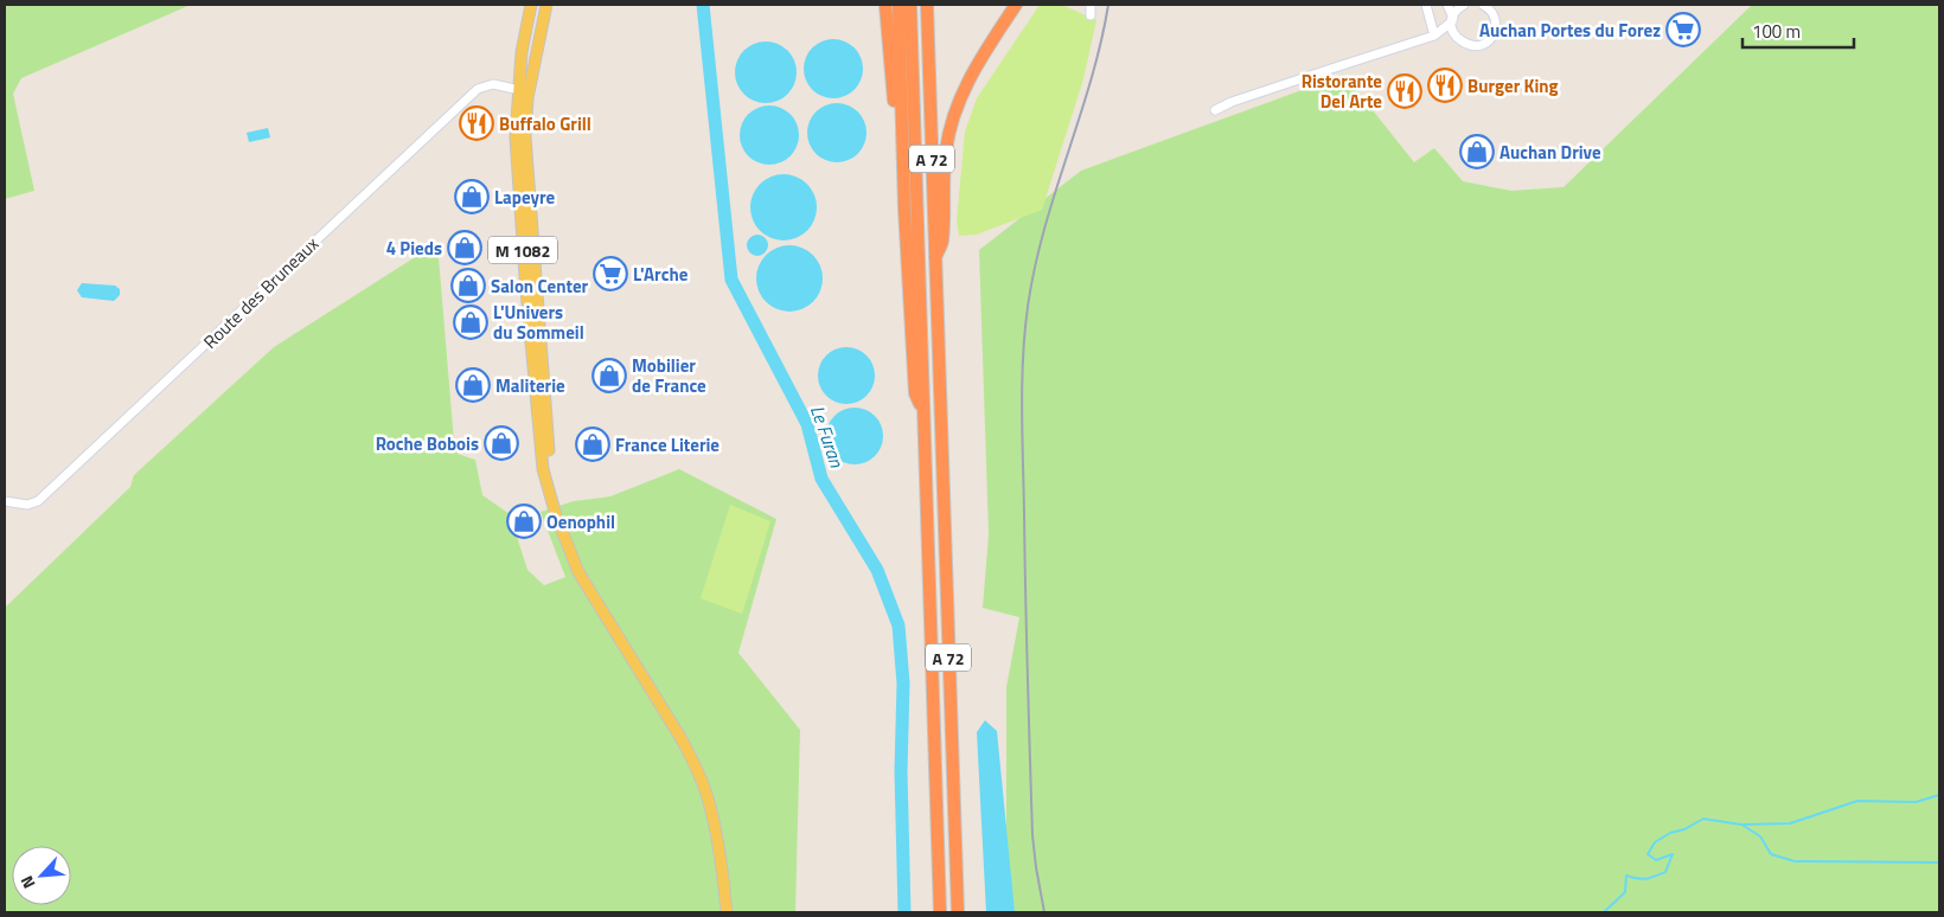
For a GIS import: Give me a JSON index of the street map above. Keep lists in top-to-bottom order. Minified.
{"streets":{"highway":["A 72"],"main road":["M 1082"],"street":["Route des Bruneaux"]},"crossings":[["M 1082","Route des Bruneaux"]],"water":["Le Furan"],"places":{"supermarket":["Auchan Portes du Forez","L'Arche"],"restaurant":["Burger King","Ristorante Del Arte","Buffalo Grill"],"shop":["Auchan Drive","Lapeyre","4 Pieds","Salon Center","L'Univers du Sommeil","Mobilier de France","Maliterie","Roche Bobois","France Literie","Oenophil"]},"scale_bar":"100 m","north":"bottom left"}
